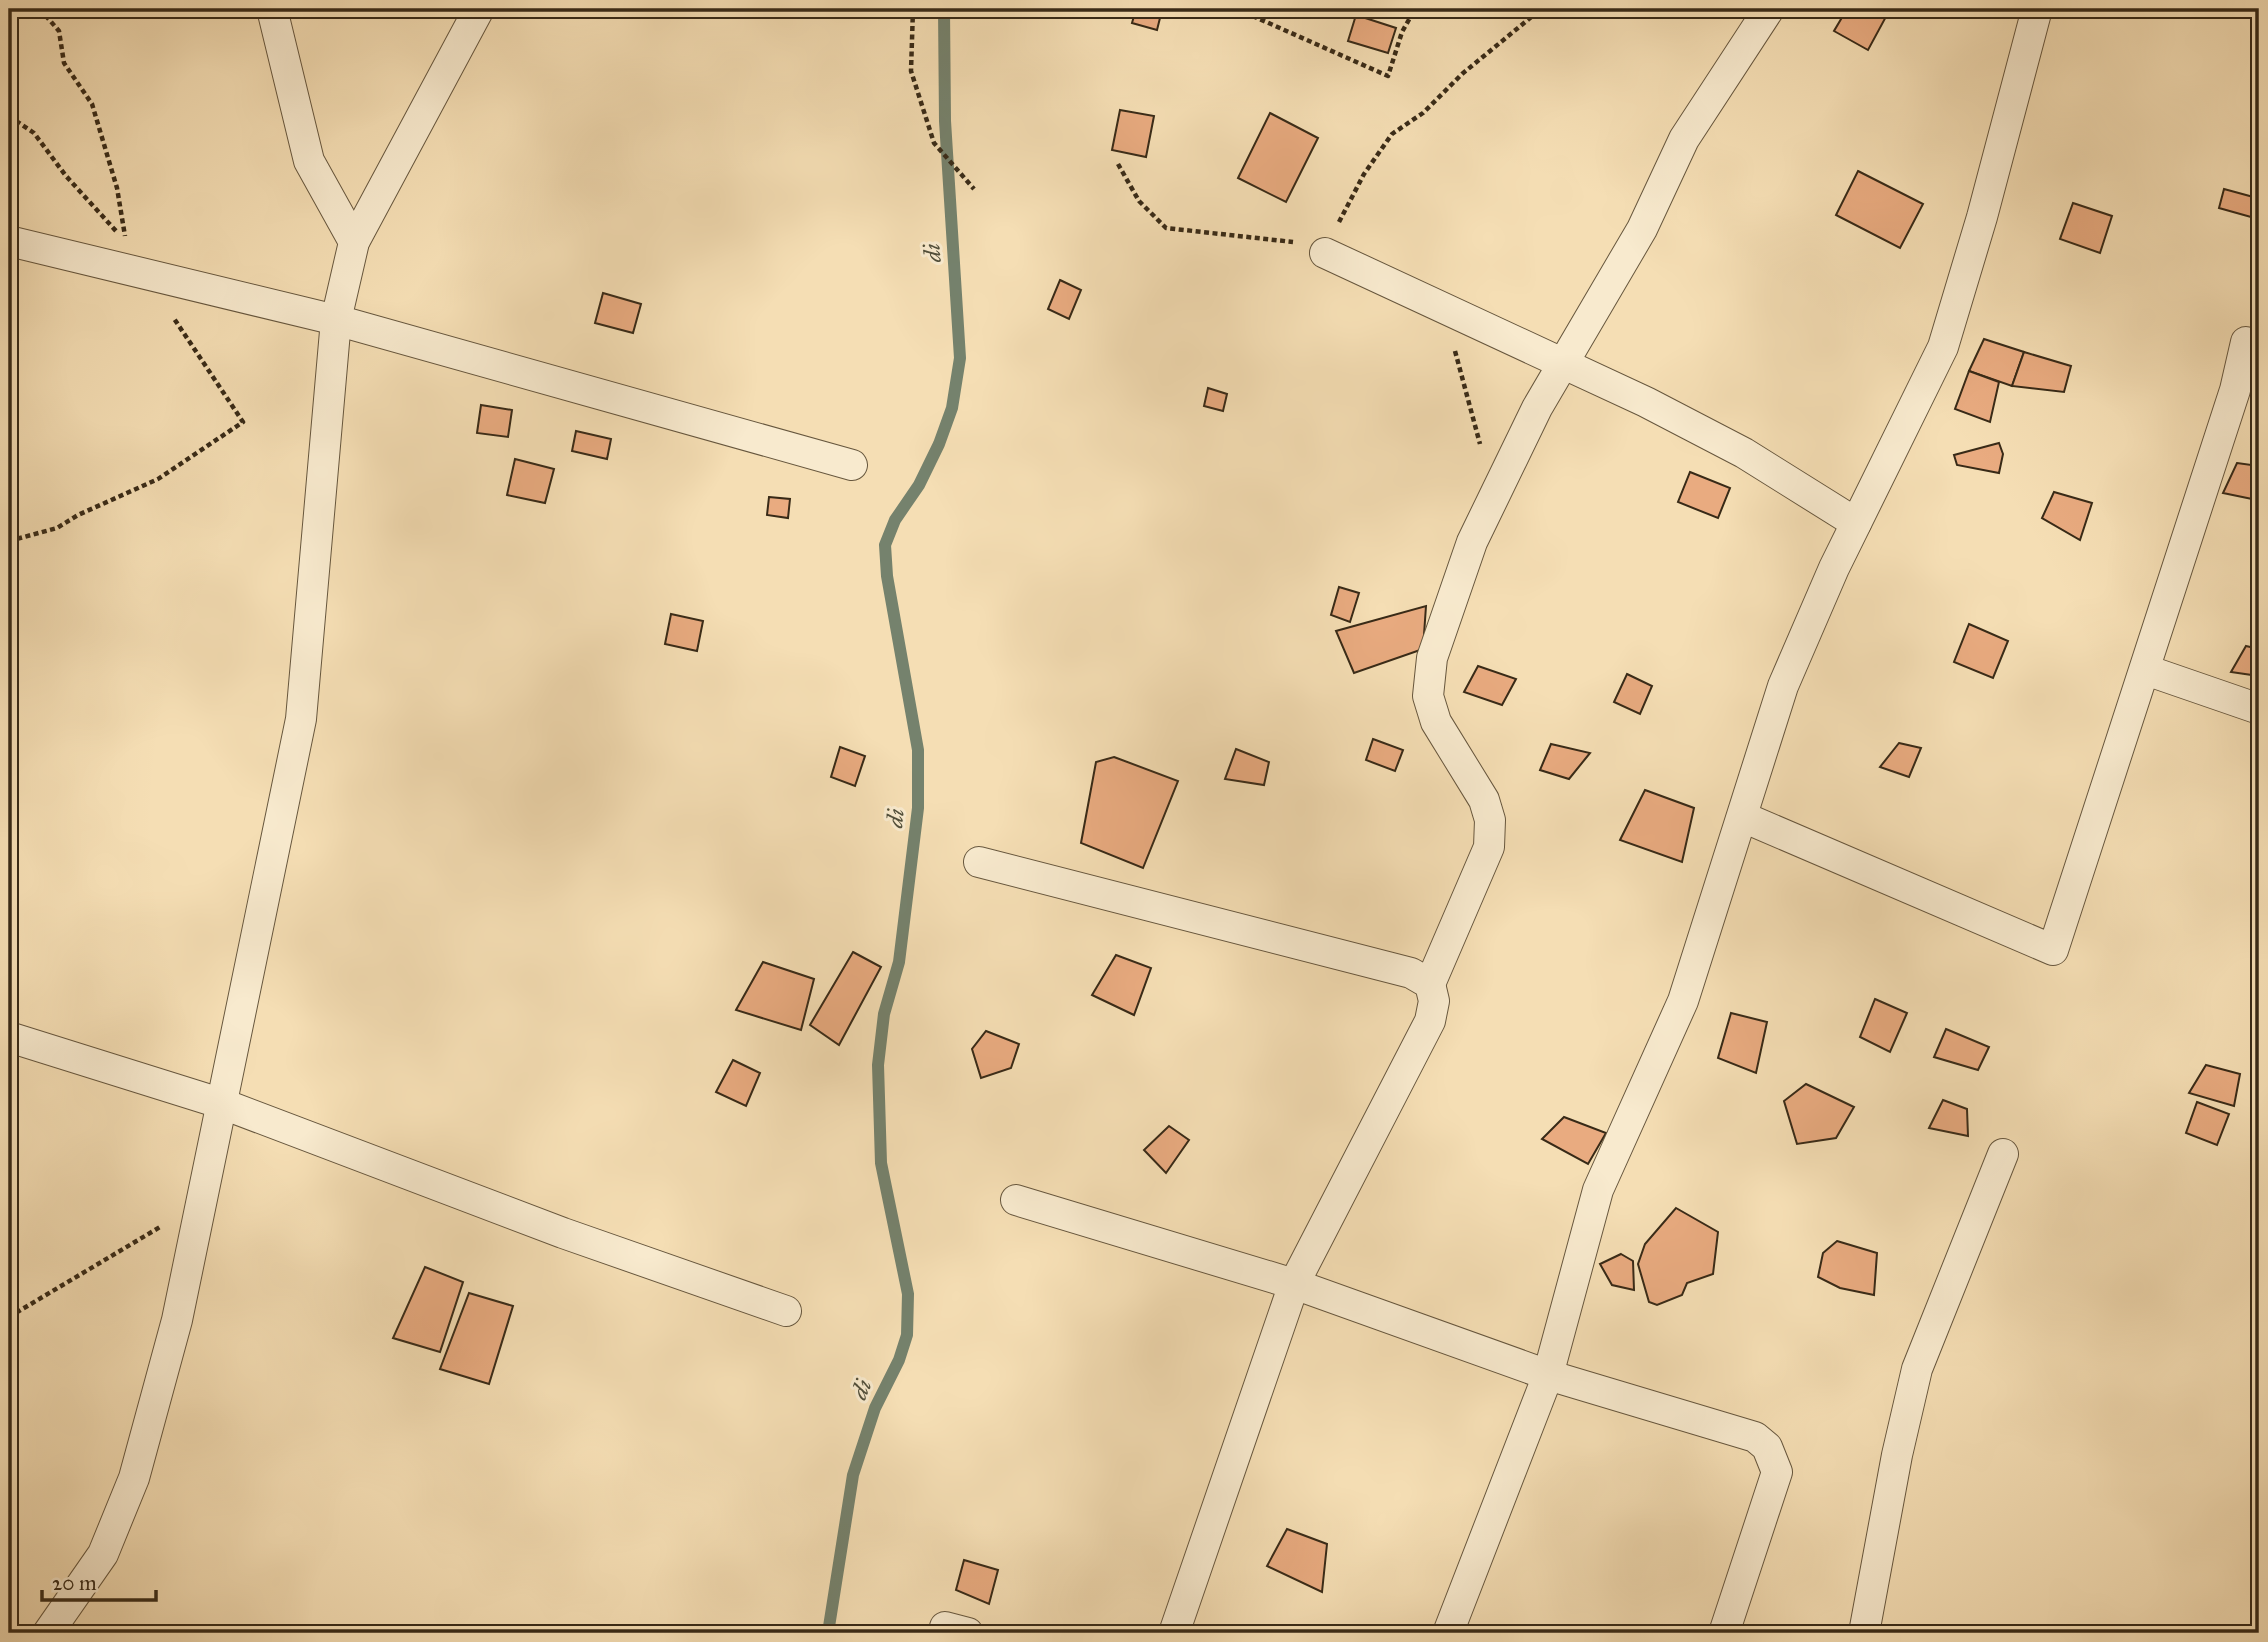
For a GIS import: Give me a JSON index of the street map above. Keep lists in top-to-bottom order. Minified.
{"water":["di"],"scale_bar":"20 m"}
